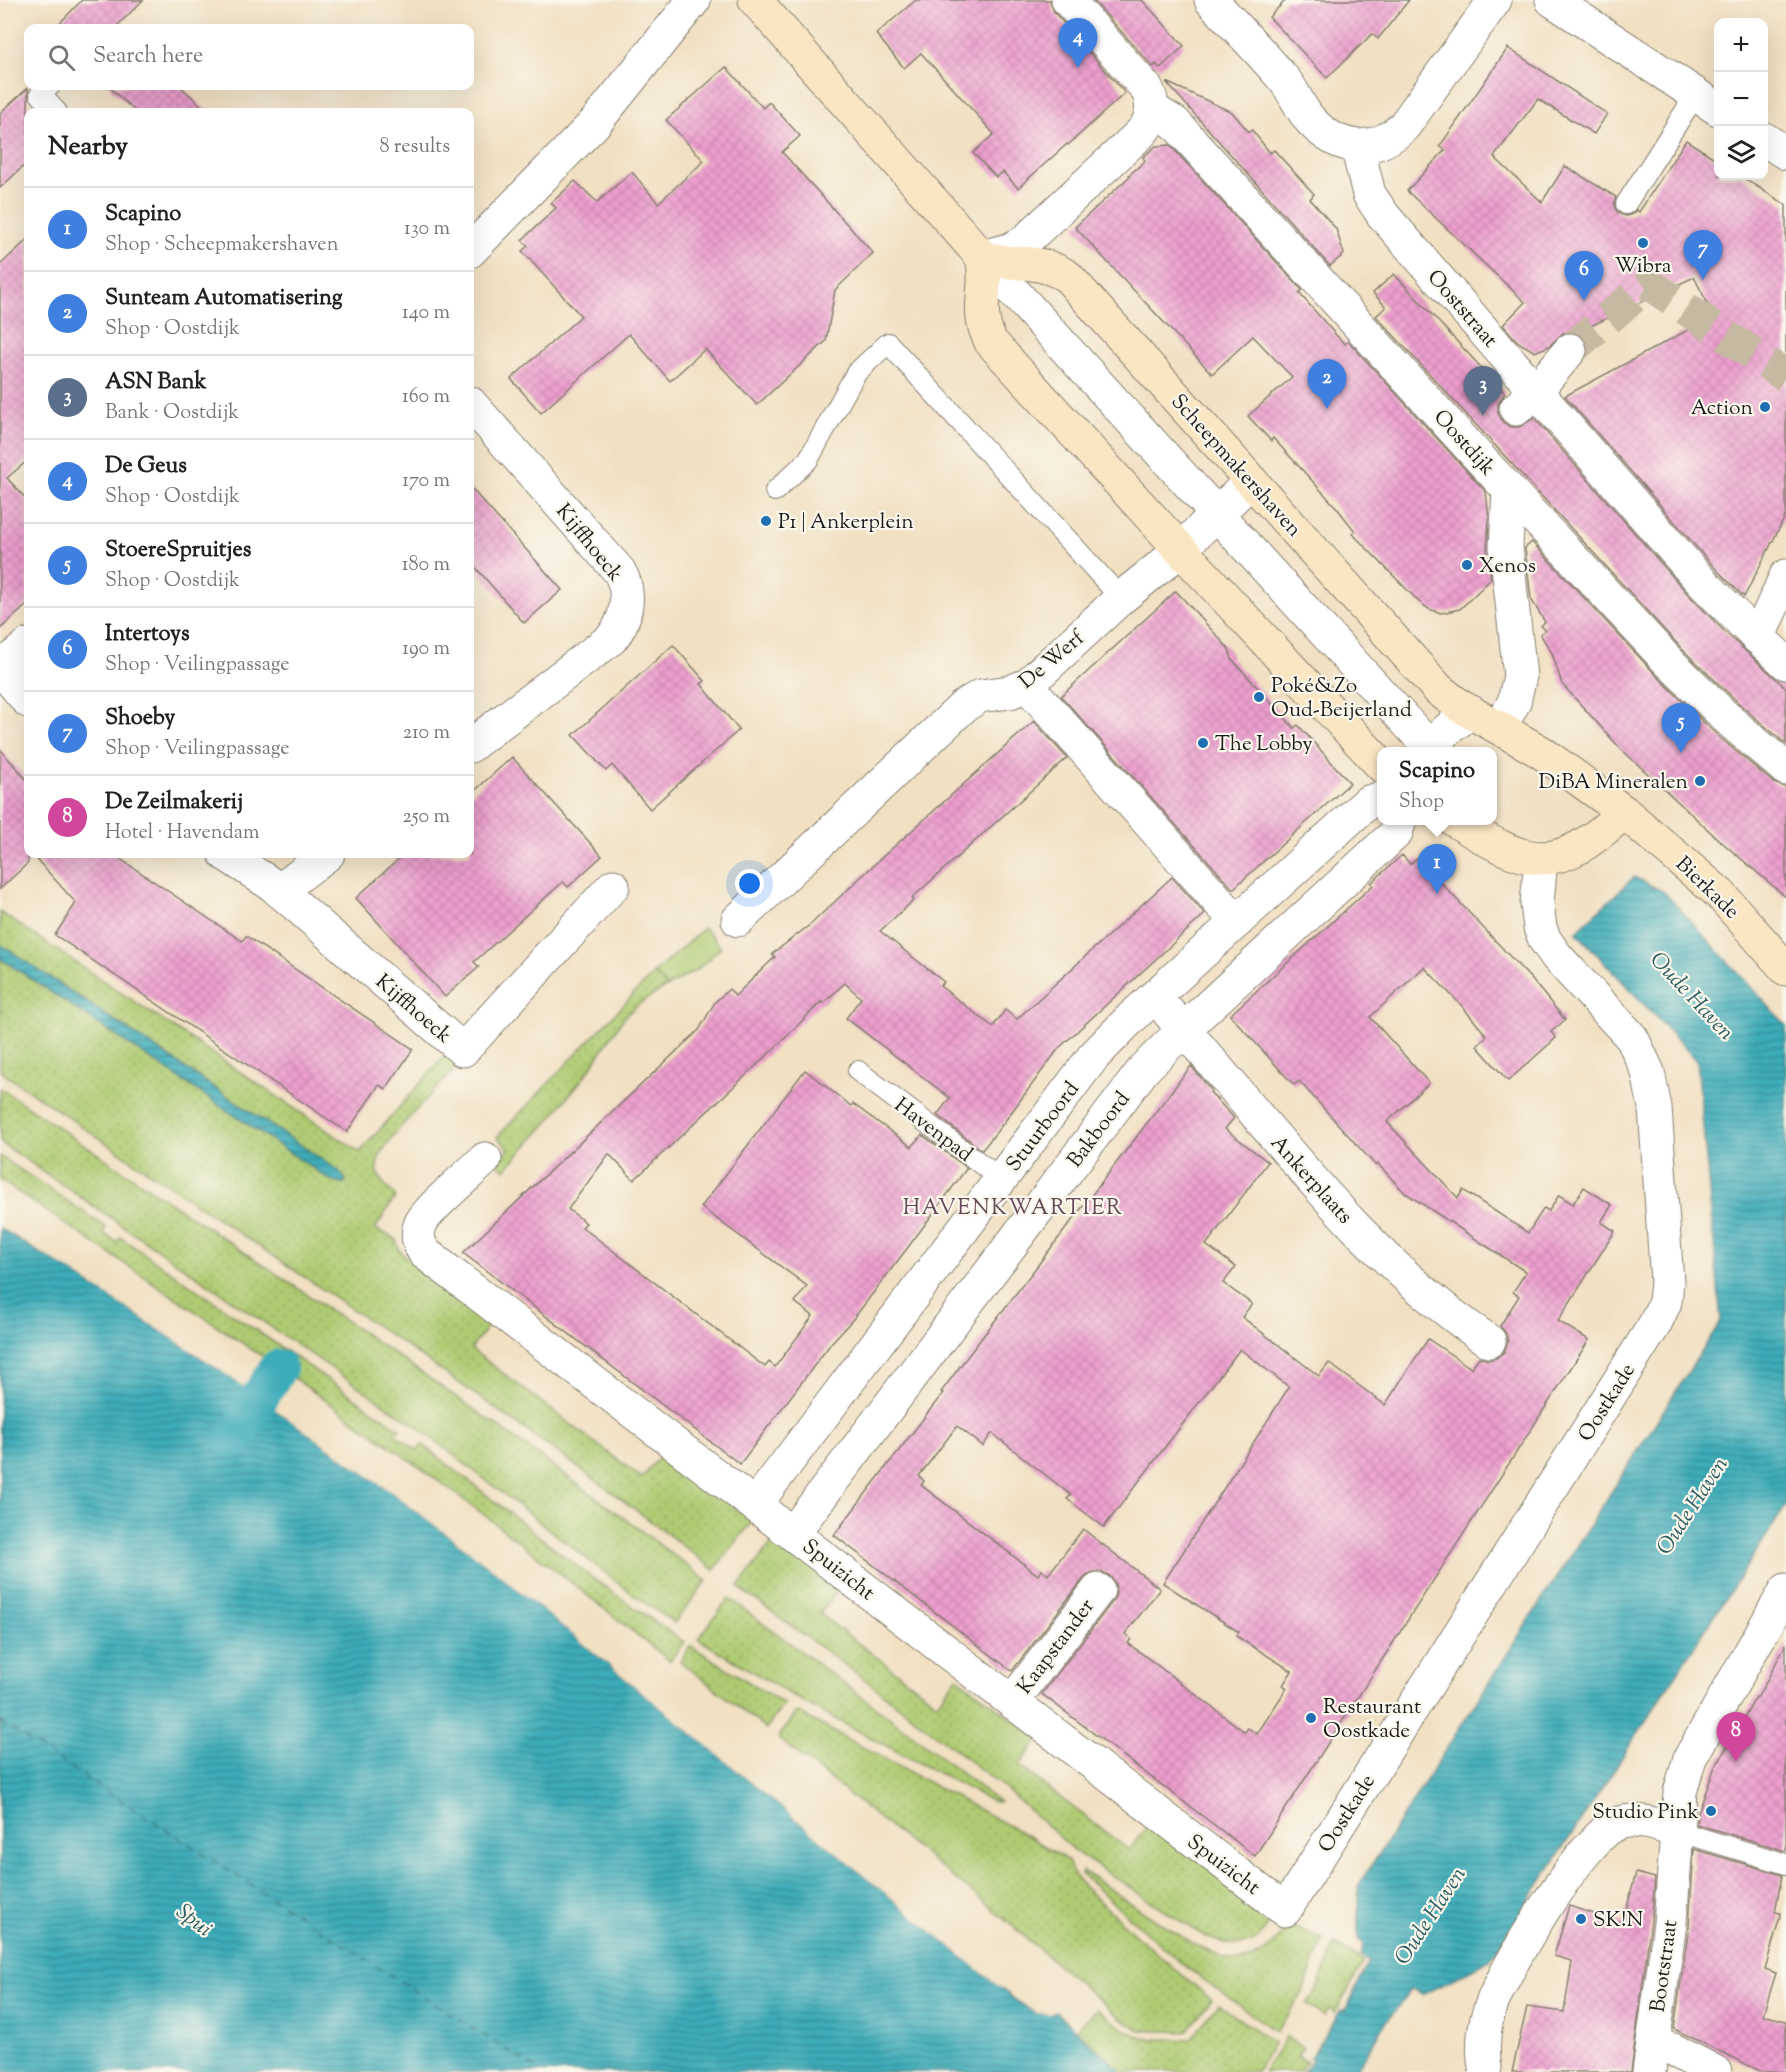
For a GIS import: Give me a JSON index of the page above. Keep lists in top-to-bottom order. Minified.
{"streets":{"street":["Ooststraat","Oostdijk","Scheepmakershaven","Kijffhoeck","De Werf","Bierkade","Stuurboord","Havenpad","Bakboord","Ankerplaats","Oostkade","Spuizicht","Kaapstander","Bootstraat"]},"crossings":[["Scheepmakershaven","De Werf"],["Scheepmakershaven","Bierkade"],["Stuurboord","Havenpad"],["Stuurboord","Ankerplaats"],["Stuurboord","Spuizicht"],["Havenpad","Bakboord"],["Bakboord","Ankerplaats"],["Bakboord","Spuizicht"],["Oostkade","Spuizicht"],["Spuizicht","Kaapstander"]],"districts":["HAVENKWARTIER"],"water":["Oude Haven","Spui"],"places":["Wibra","Action","P1 | Ankerplein","Xenos","Poké&Zo Oud-Beijerland","The Lobby","DiBA Mineralen","Restaurant Oostkade","Studio Pink","SK!N"],"page":{"map_buttons":["+","−"],"pins":["4","7","6","2","3","5","1","8"],"search":"Search here","heading":["Nearby","8 results"],"list":[{"mark":"1","name":"Scapino","note":"Shop · Scheepmakershaven","value":"130 m"},{"mark":"2","name":"Sunteam Automatisering","note":"Shop · Oostdijk","value":"140 m"},{"mark":"3","name":"ASN Bank","note":"Bank · Oostdijk","value":"160 m"},{"mark":"4","name":"De Geus","note":"Shop · Oostdijk","value":"170 m"},{"mark":"5","name":"StoereSpruitjes","note":"Shop · Oostdijk","value":"180 m"},{"mark":"6","name":"Intertoys","note":"Shop · Veilingpassage","value":"190 m"},{"mark":"7","name":"Shoeby","note":"Shop · Veilingpassage","value":"210 m"},{"mark":"8","name":"De Zeilmakerij","note":"Hotel · Havendam","value":"250 m"}],"popup":["Scapino","Shop"]}}
